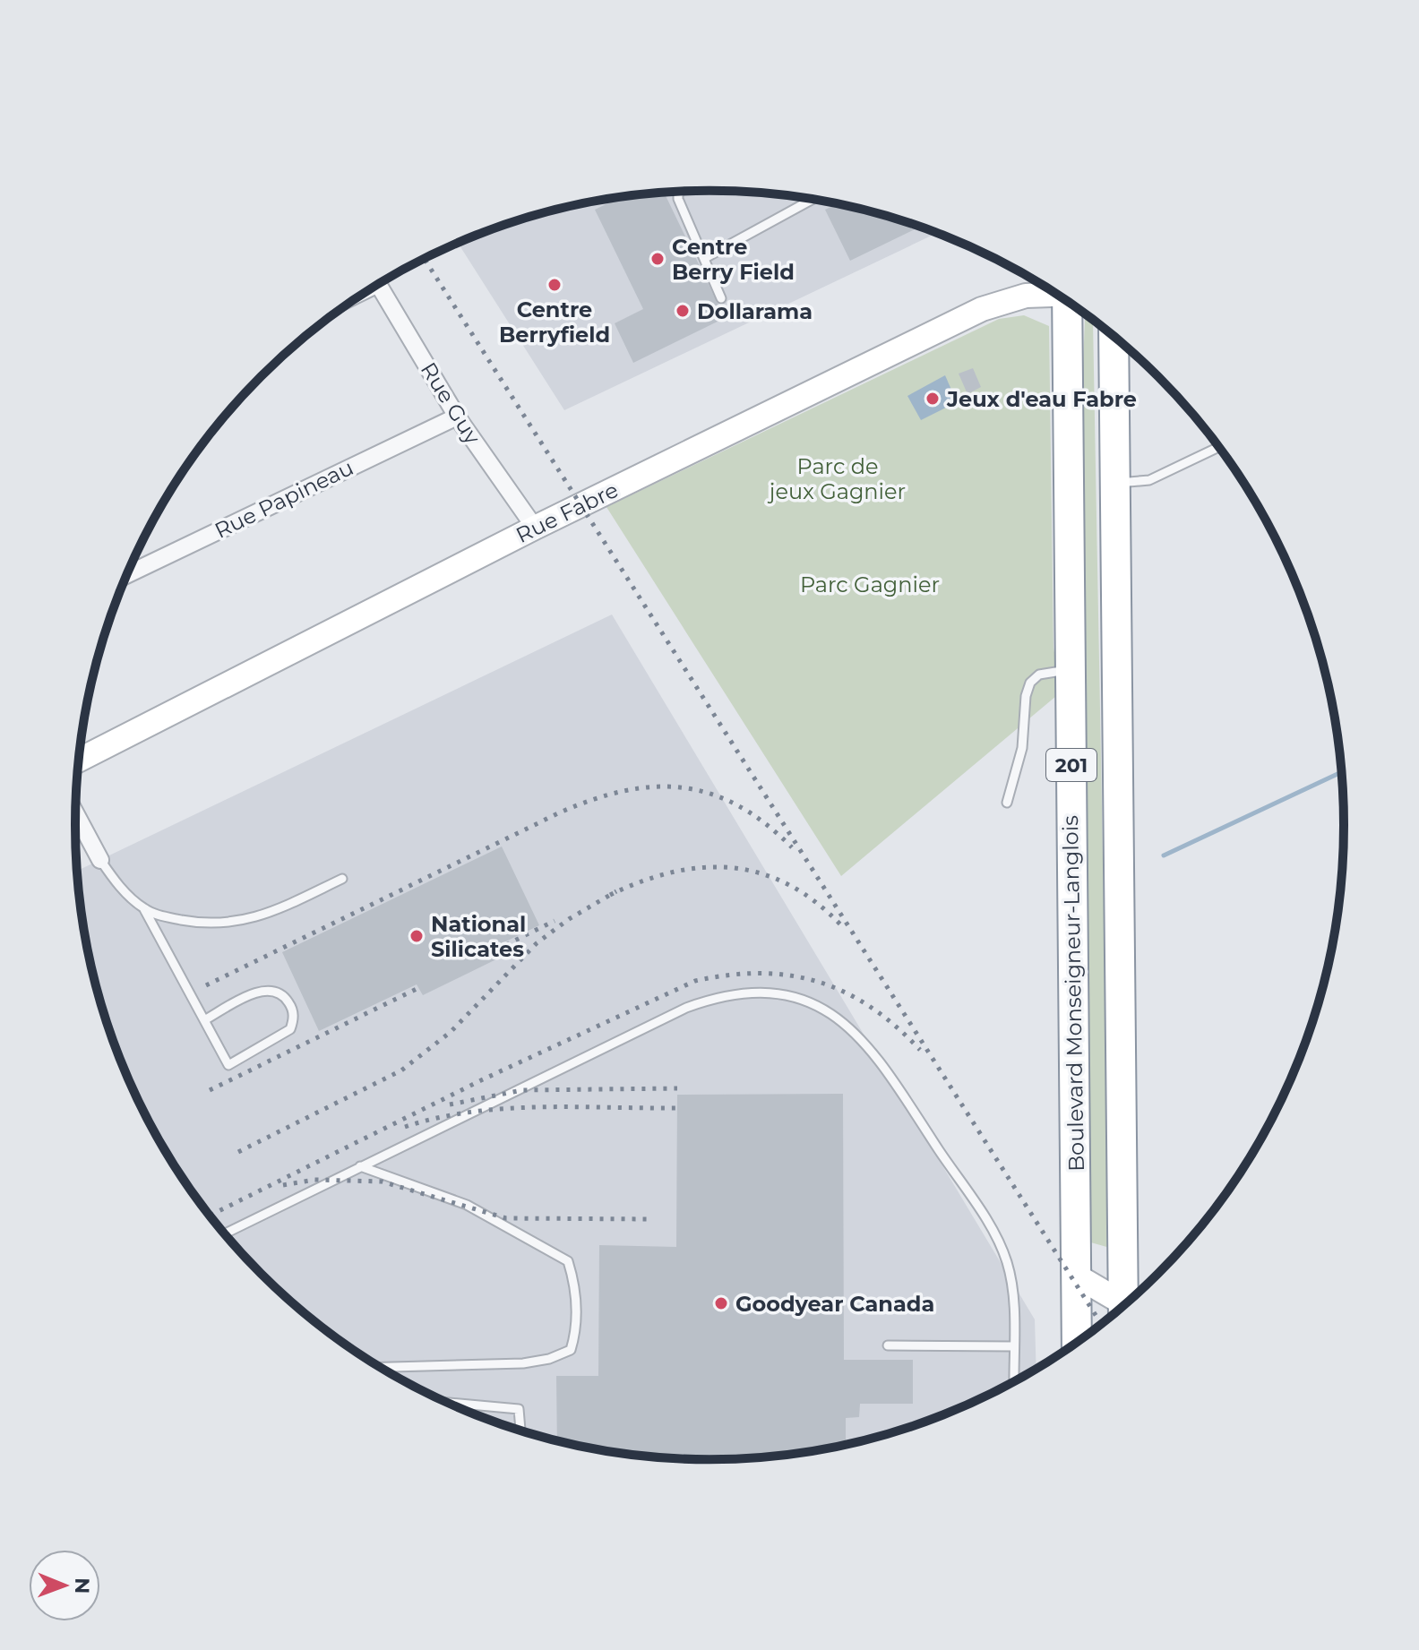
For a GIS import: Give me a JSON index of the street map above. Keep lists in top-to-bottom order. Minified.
{"streets":{"highway":["201","Boulevard Monseigneur-Langlois"],"street":["Rue Guy","Rue Papineau","Rue Fabre"]},"crossings":[["Rue Guy","Rue Papineau"],["Rue Guy","Rue Fabre"]],"parks":["Parc de jeux Gagnier","Parc Gagnier"],"places":["Centre Berry Field","Centre Berryfield","Dollarama","Jeux d'eau Fabre","National Silicates","Goodyear Canada"],"north":"right"}
